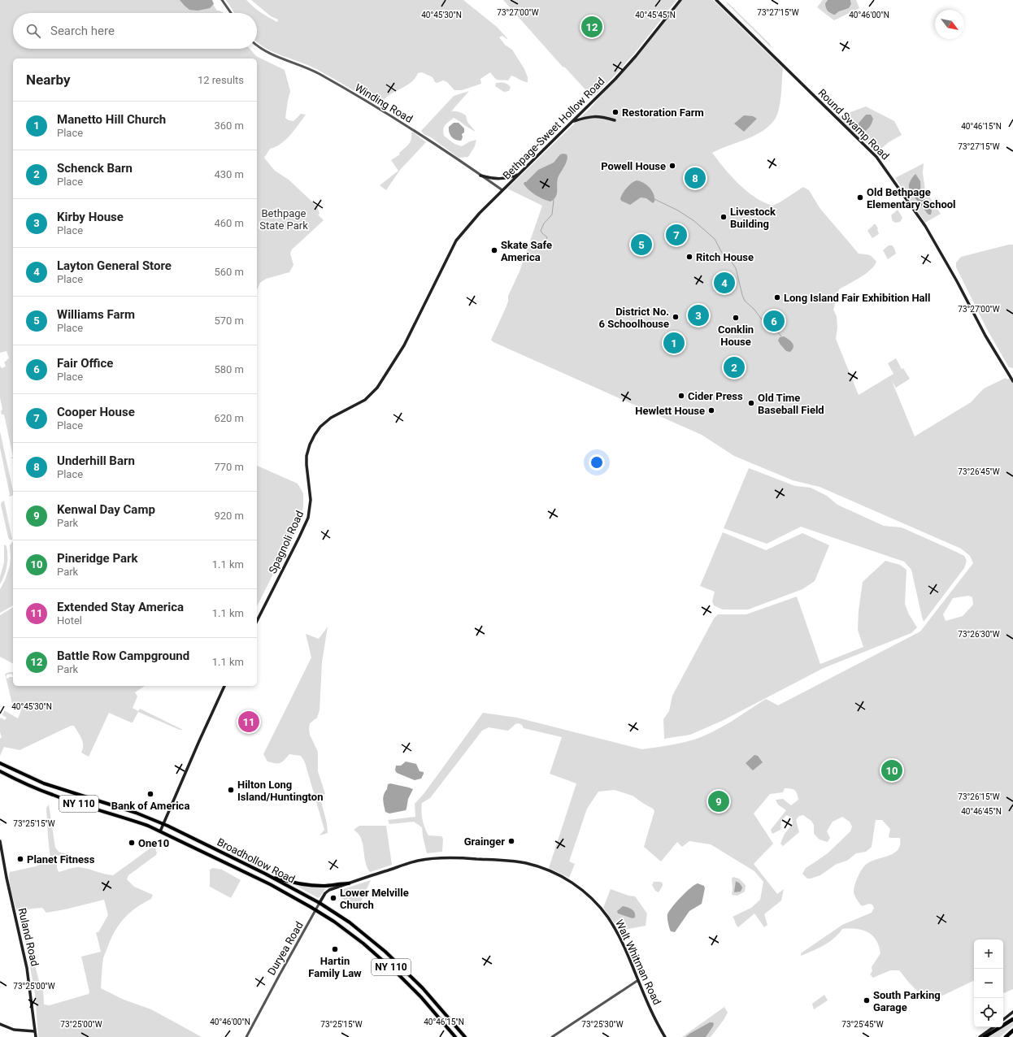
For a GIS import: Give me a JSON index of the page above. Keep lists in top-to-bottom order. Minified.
{"streets":{"main road":["Round Swamp Road","Bethpage-Sweet Hollow Road","Spagnoli Road","NY 110","Broadhollow Road","Ruland Road","Walt Whitman Road"],"street":["Winding Road","Duryea Road"]},"crossings":[["Winding Road","Bethpage-Sweet Hollow Road"],["Bethpage-Sweet Hollow Road","Spagnoli Road"],["Broadhollow Road","Duryea Road"],["Broadhollow Road","Walt Whitman Road"],["Duryea Road","Walt Whitman Road"]],"parks":["Bethpage State Park"],"places":["Restoration Farm","Powell House","Old Bethpage Elementary School","Livestock Building","Skate Safe America","Ritch House","Long Island Fair Exhibition Hall","District No. 6 Schoolhouse","Conklin House","Cider Press","Old Time Baseball Field","Hewlett House","Hilton Long Island/Huntington","Bank of America","Grainger","One10","Planet Fitness","Lower Melville Church","Hartin Family Law","South Parking Garage"],"north":"bottom right","page":{"search":"Search here","pins":["12","8","7","5","4","3","6","1","2","11","10","9"],"heading":["Nearby","12 results"],"list":[{"mark":"1","name":"Manetto Hill Church","note":"Place","value":"360 m"},{"mark":"2","name":"Schenck Barn","note":"Place","value":"430 m"},{"mark":"3","name":"Kirby House","note":"Place","value":"460 m"},{"mark":"4","name":"Layton General Store","note":"Place","value":"560 m"},{"mark":"5","name":"Williams Farm","note":"Place","value":"570 m"},{"mark":"6","name":"Fair Office","note":"Place","value":"580 m"},{"mark":"7","name":"Cooper House","note":"Place","value":"620 m"},{"mark":"8","name":"Underhill Barn","note":"Place","value":"770 m"},{"mark":"9","name":"Kenwal Day Camp","note":"Park","value":"920 m"},{"mark":"10","name":"Pineridge Park","note":"Park","value":"1.1 km"},{"mark":"11","name":"Extended Stay America","note":"Hotel","value":"1.1 km"},{"mark":"12","name":"Battle Row Campground","note":"Park","value":"1.1 km"}],"map_buttons":["+","−"]},"coordinates":["73°27'00\"W","73°27'15\"W","40°45'30\"N","40°45'45\"N","40°46'00\"N","40°46'15\"N","73°26'45\"W","73°26'30\"W","73°26'15\"W","40°46'45\"N","73°25'15\"W","73°25'00\"W","73°25'30\"W","73°25'45\"W"]}
